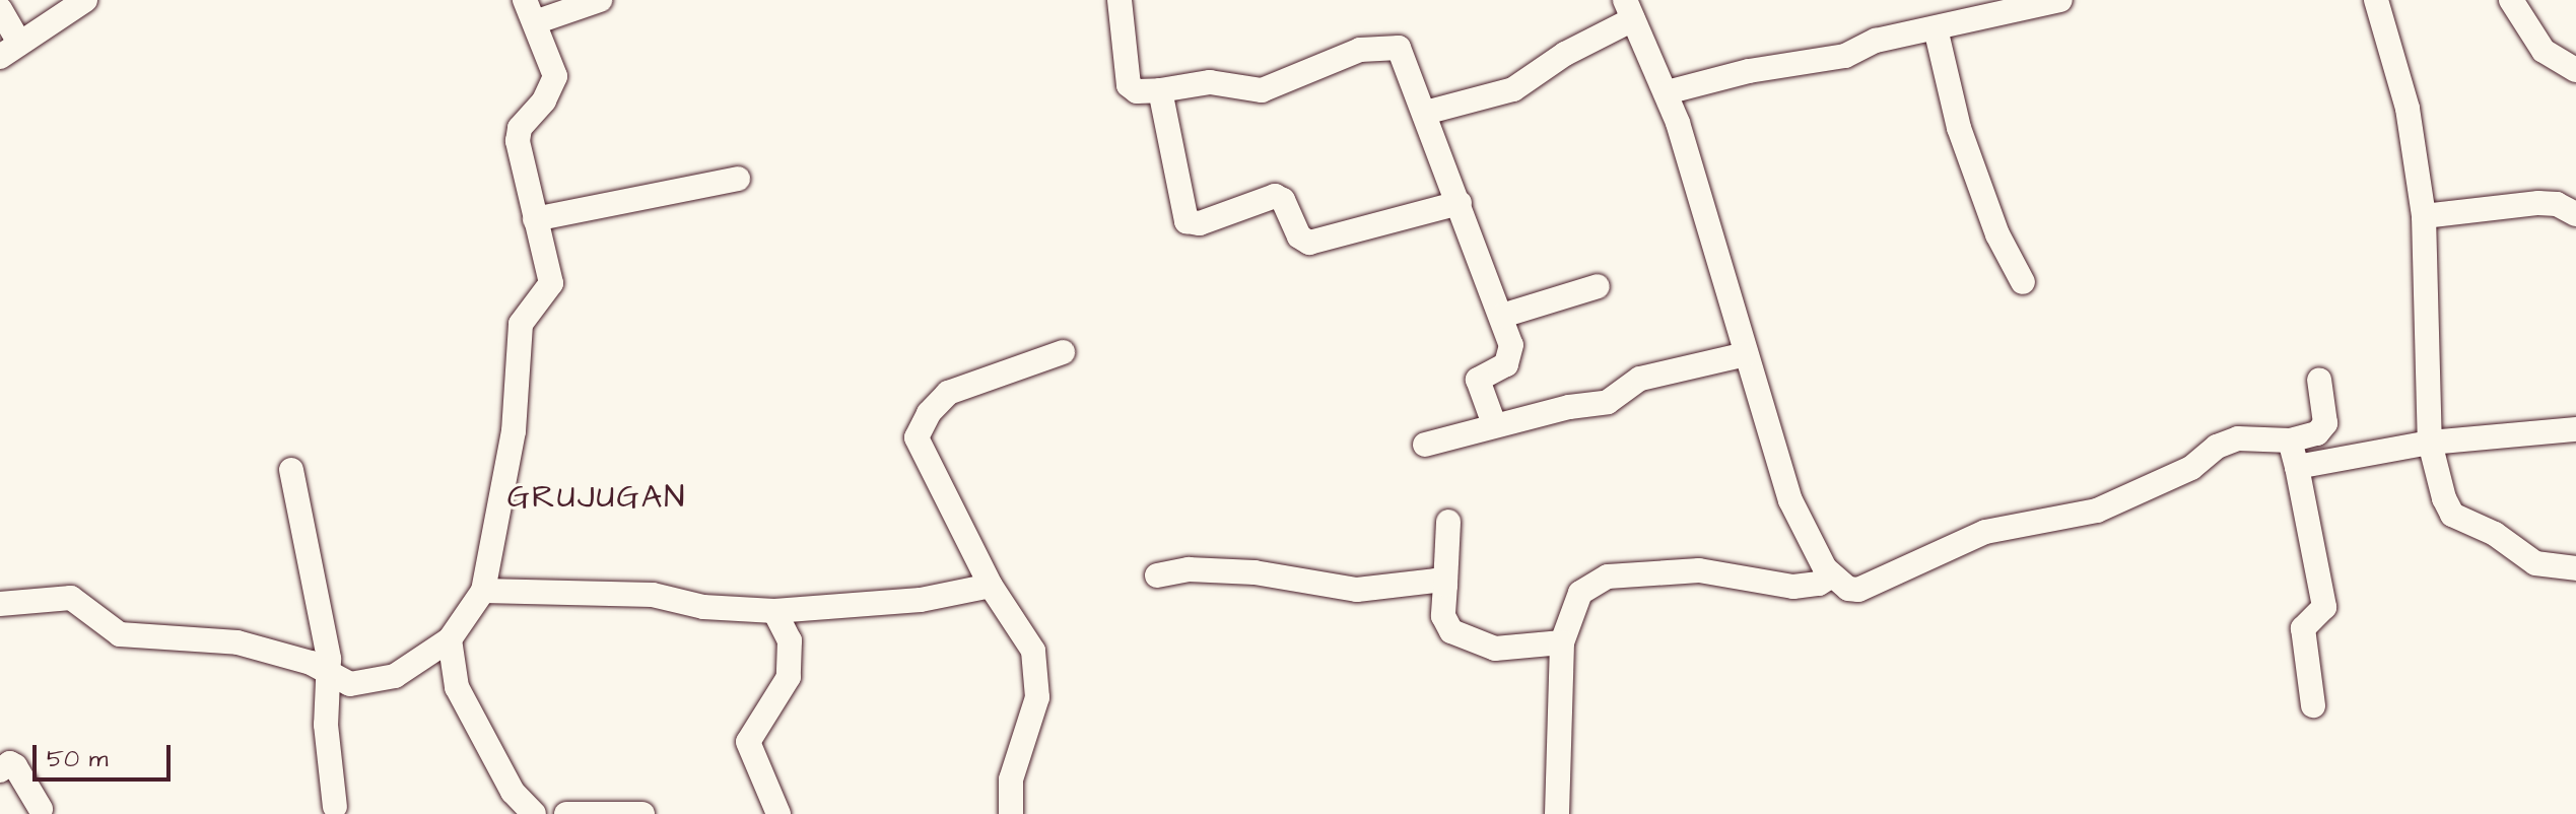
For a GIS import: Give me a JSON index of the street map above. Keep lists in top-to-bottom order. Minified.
{"districts":["GRUJUGAN"],"scale_bar":"50 m"}
